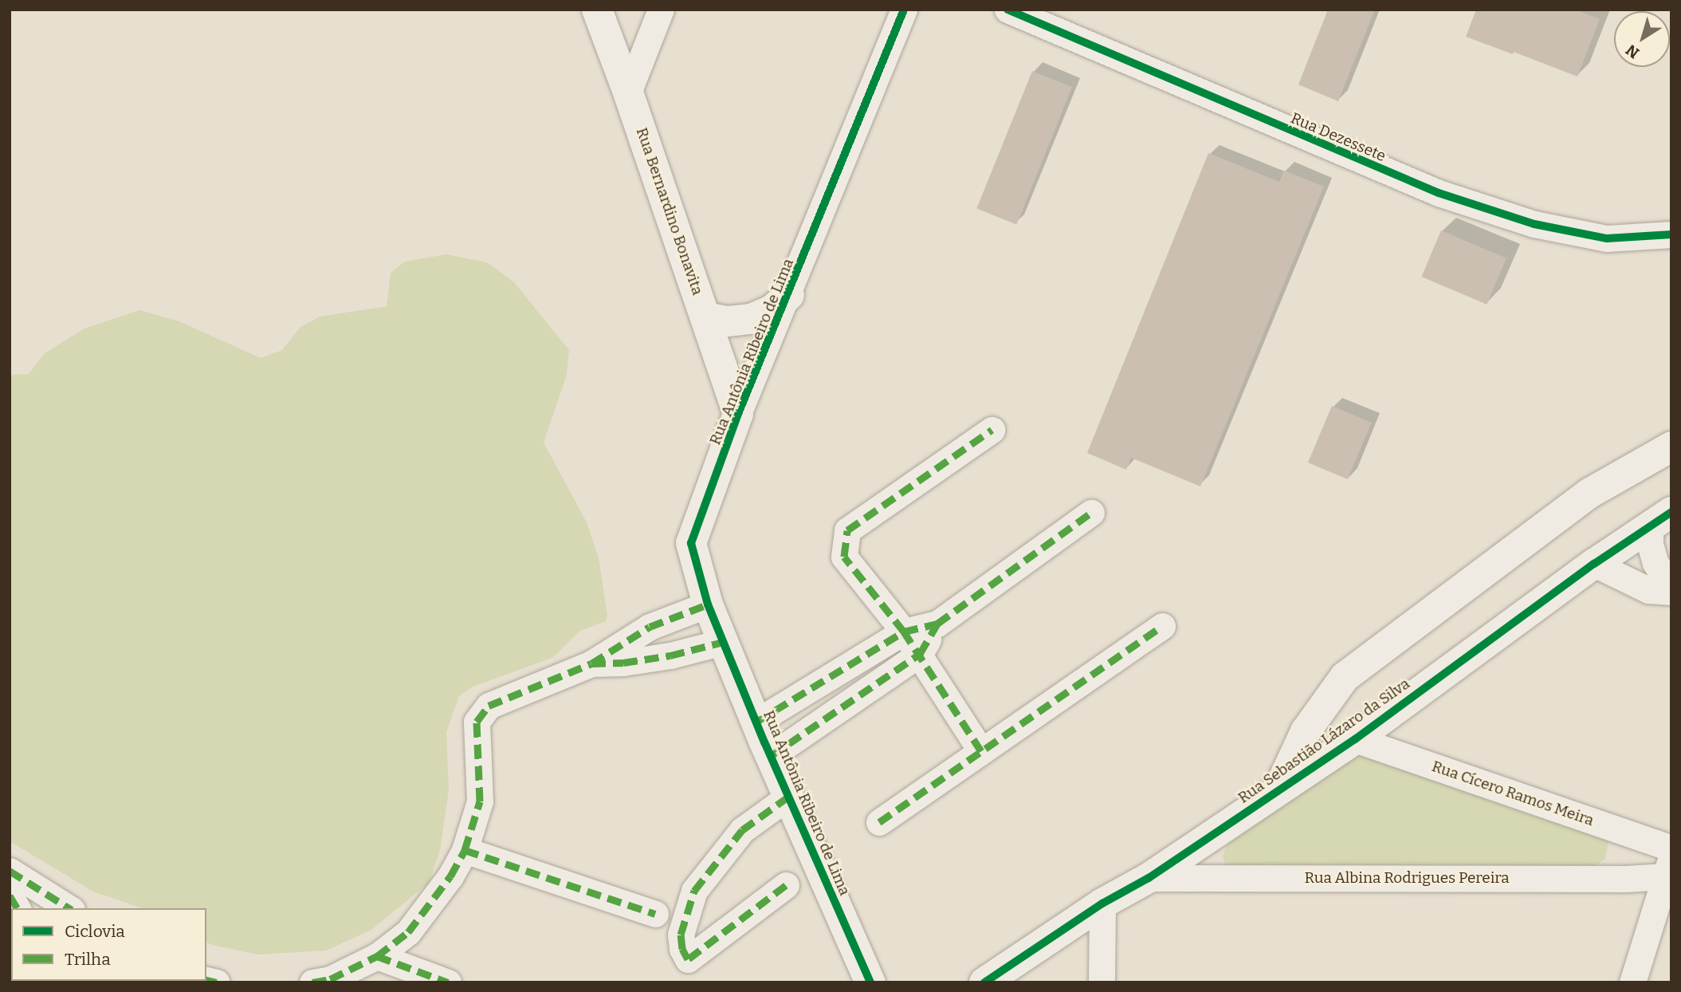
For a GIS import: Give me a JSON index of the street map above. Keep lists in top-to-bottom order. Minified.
{"streets":{"street":["Rua Dezessete","Rua Bernardino Bonavita","Rua Antônia Ribeiro de Lima","Rua Sebastião Lázaro da Silva","Rua Cícero Ramos Meira","Rua Albina Rodrigues Pereira"]},"crossings":[["Rua Bernardino Bonavita","Rua Antônia Ribeiro de Lima"],["Rua Sebastião Lázaro da Silva","Rua Cícero Ramos Meira"],["Rua Sebastião Lázaro da Silva","Rua Albina Rodrigues Pereira"]],"legend":["Ciclovia","Trilha"],"north":"bottom left"}
